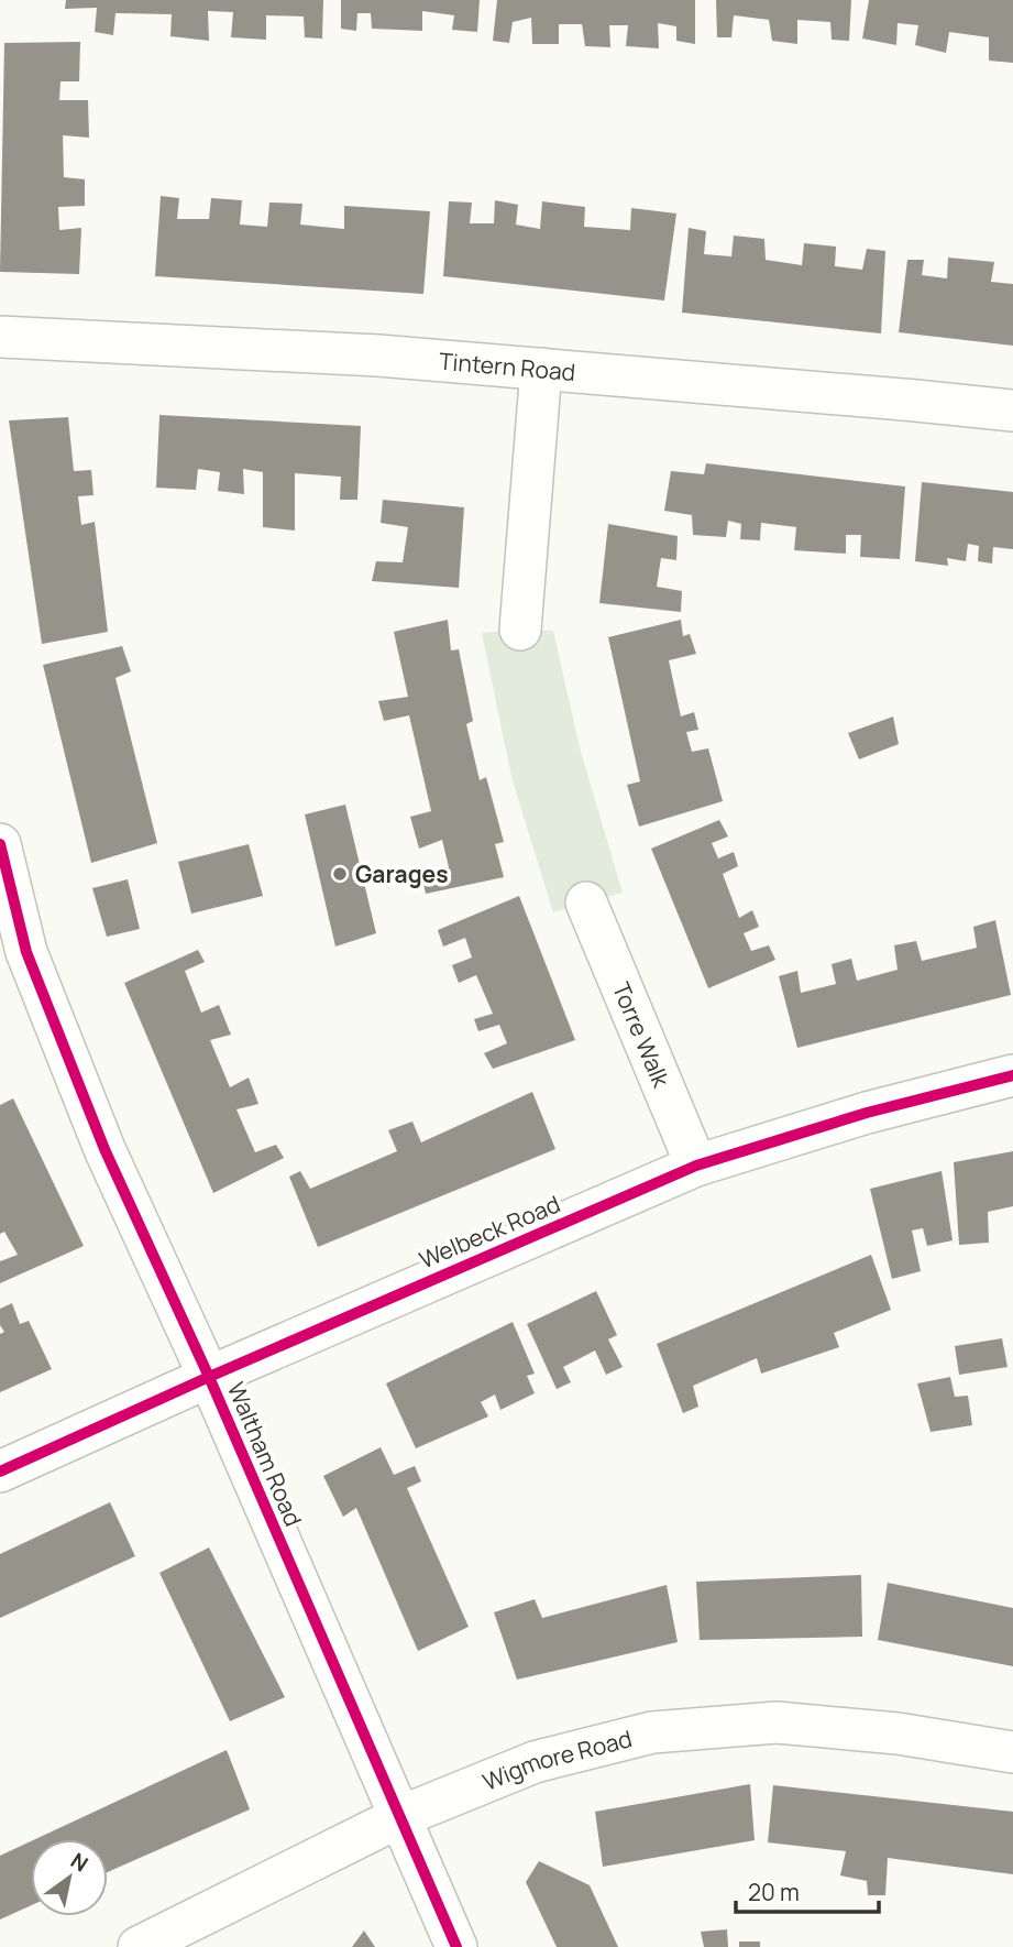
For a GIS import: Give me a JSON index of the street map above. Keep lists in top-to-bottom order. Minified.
{"streets":{"street":["Tintern Road","Torre Walk","Welbeck Road","Waltham Road","Wigmore Road"]},"crossings":[["Torre Walk","Welbeck Road"],["Welbeck Road","Waltham Road"],["Waltham Road","Wigmore Road"]],"places":["Garages"],"scale_bar":"20 m","north":"top right"}
